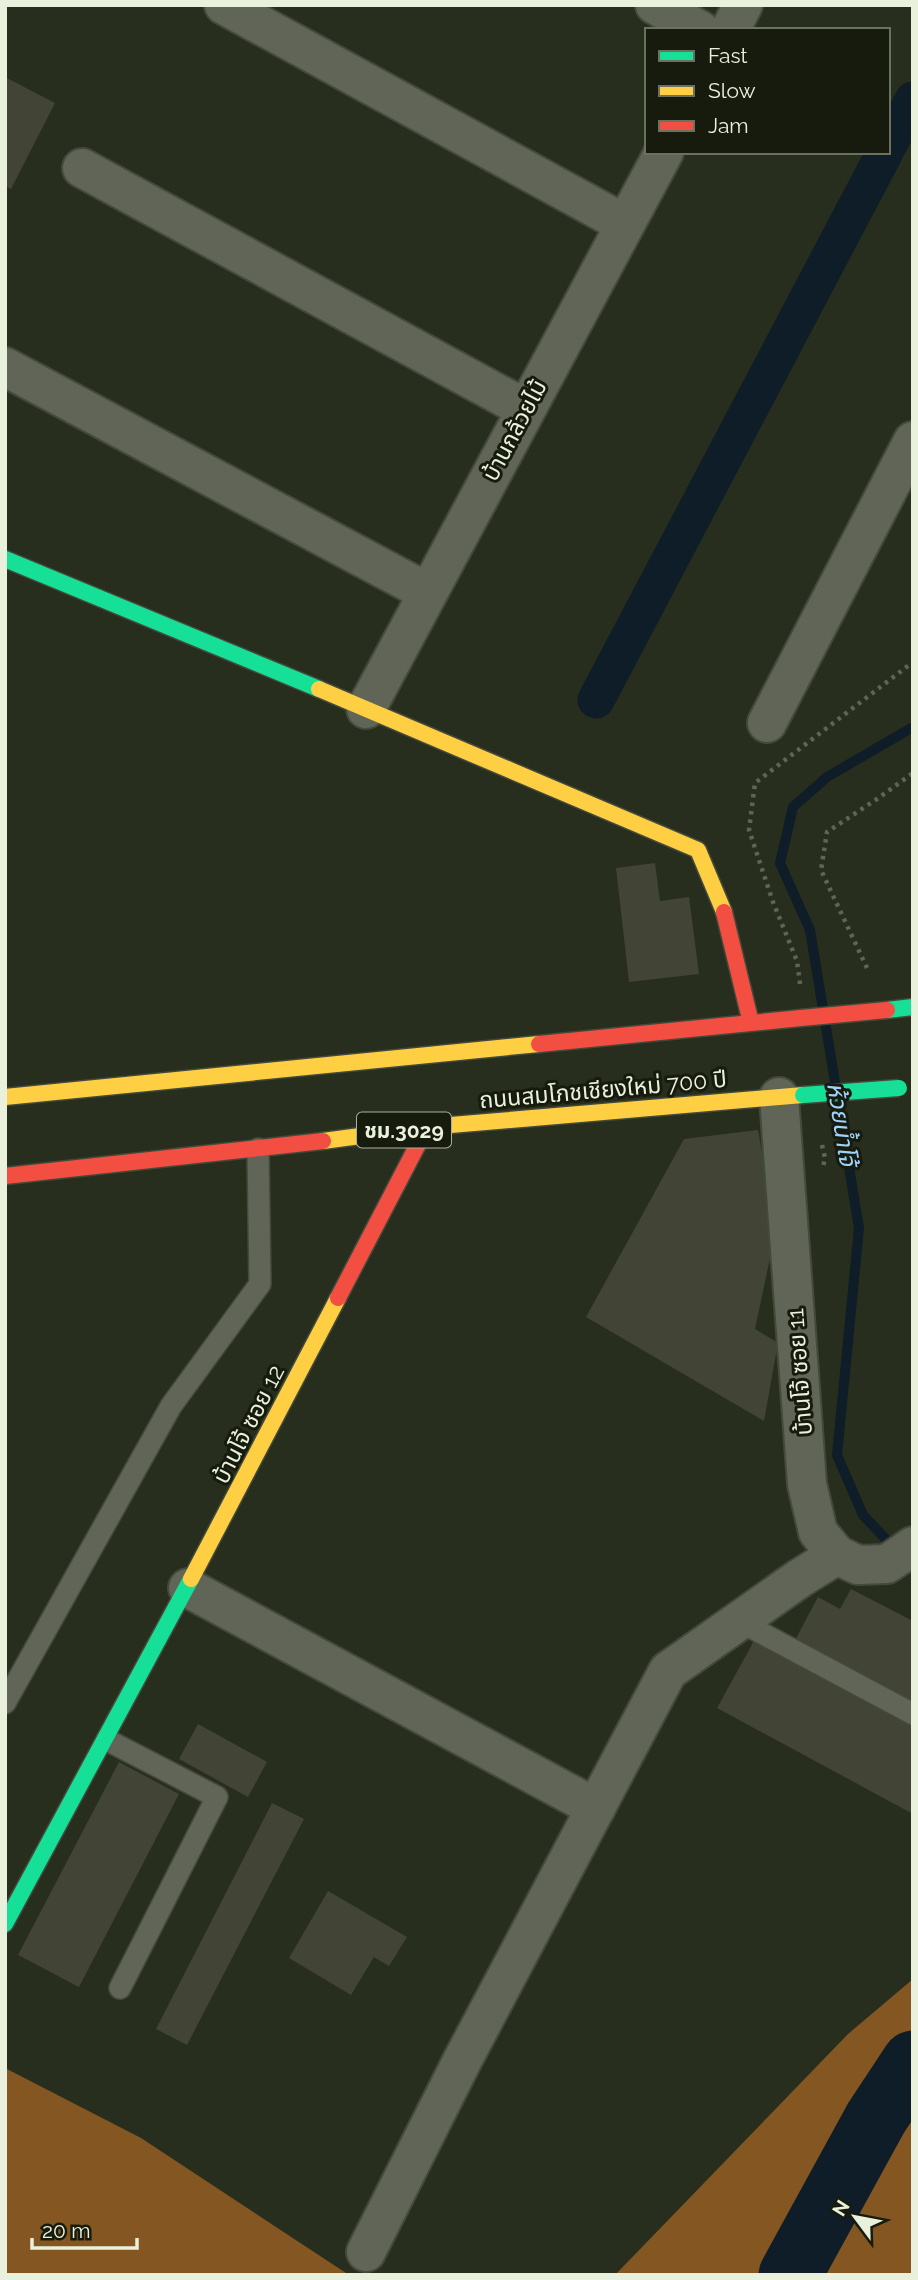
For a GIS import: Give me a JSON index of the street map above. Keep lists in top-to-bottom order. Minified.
{"streets":{"street":["บ้านกล้วยไม้","ถนนสมโภชเชียงใหม่ 700 ปี","ชม.3029","บ้านโจ้ ซอย 11","บ้านโจ้ ซอย 12"]},"crossings":[["ถนนสมโภชเชียงใหม่ 700 ปี","บ้านโจ้ ซอย 11"],["ถนนสมโภชเชียงใหม่ 700 ปี","บ้านโจ้ ซอย 12"]],"water":["ห้วยน้ำโจ้"],"legend":["Fast","Slow","Jam"],"scale_bar":"20 m","north":"top left"}
